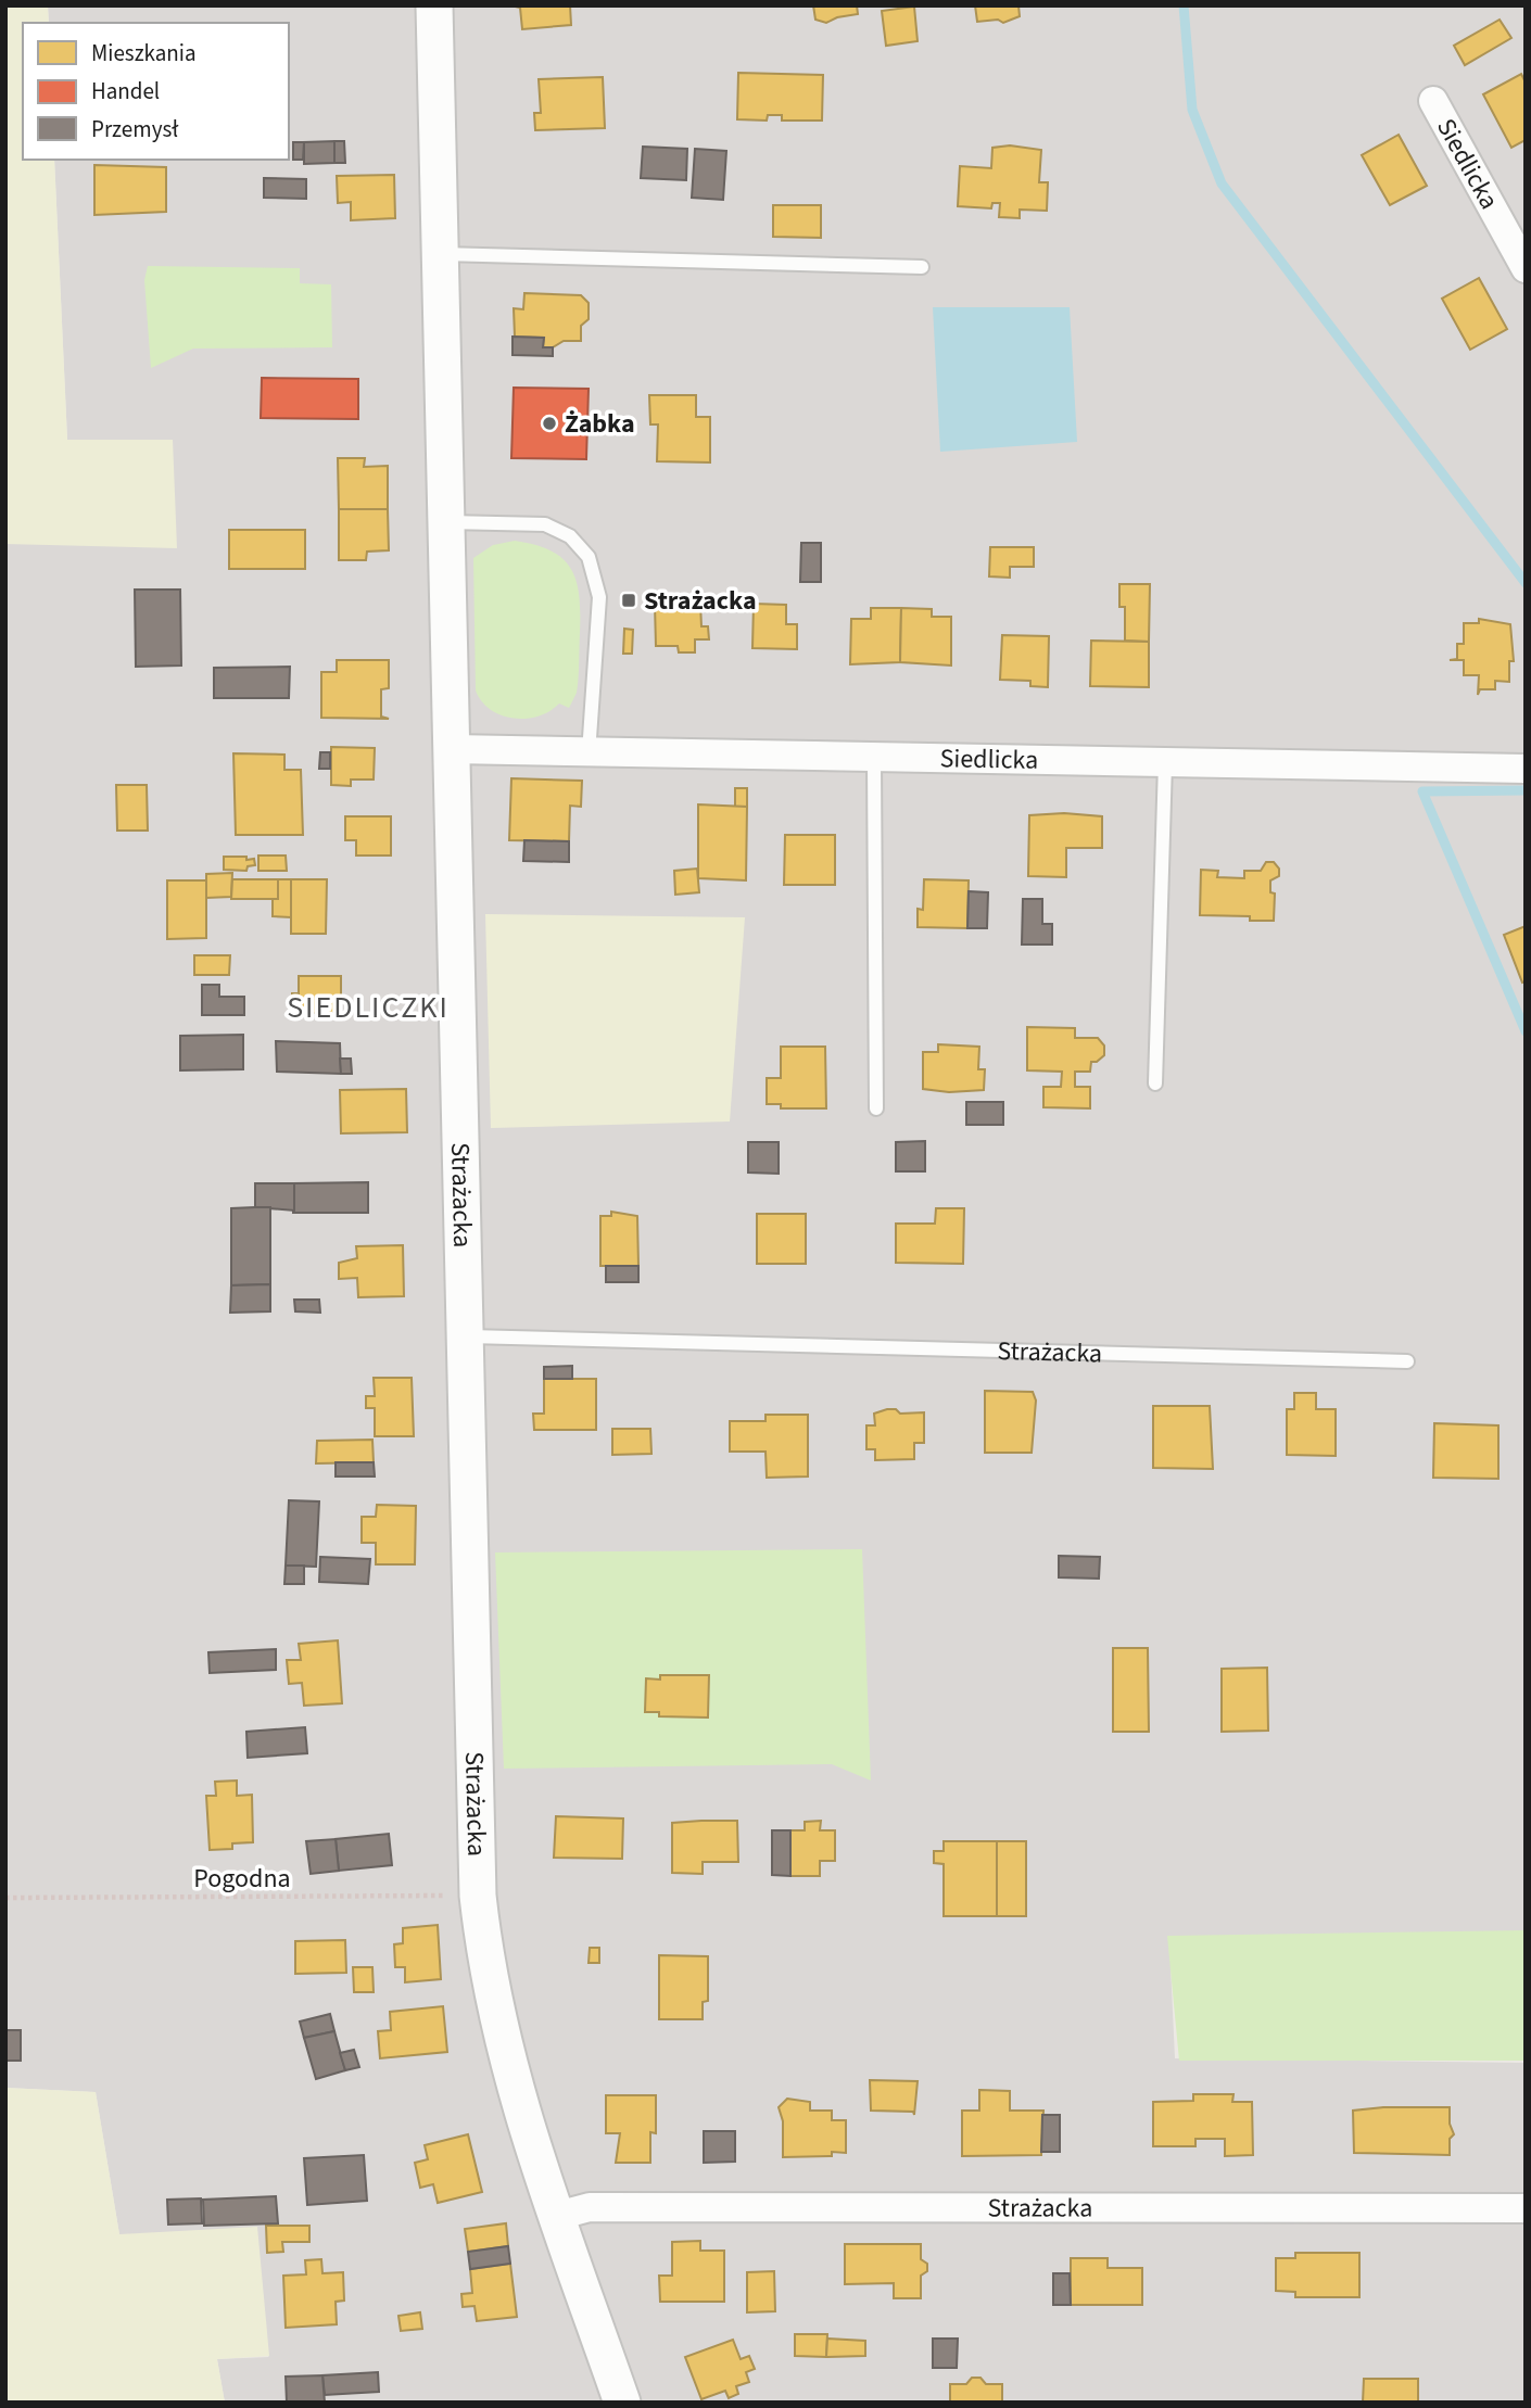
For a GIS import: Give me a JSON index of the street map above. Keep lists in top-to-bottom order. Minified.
{"streets":{"street":["Siedlicka","Strażacka"],"path":["Pogodna"]},"crossings":[["Siedlicka","Strażacka"],["Strażacka","Pogodna"]],"districts":["SIEDLICZKI"],"places":{"other":["Żabka"],"transit":["Strażacka"]},"legend":["Mieszkania","Handel","Przemysł"]}
